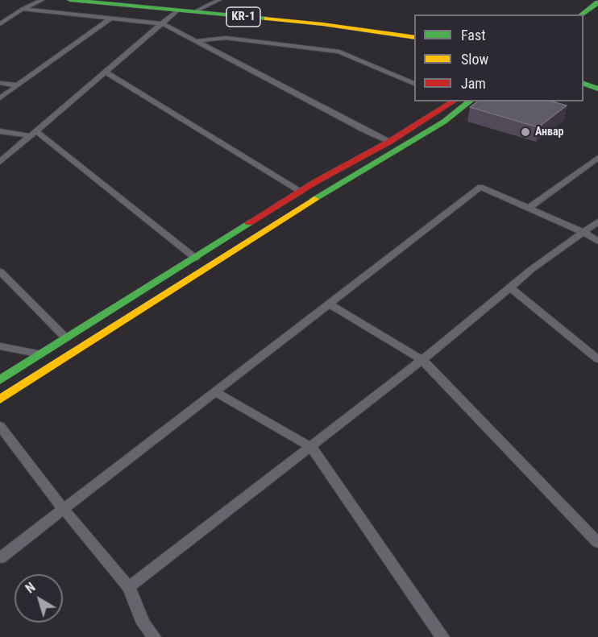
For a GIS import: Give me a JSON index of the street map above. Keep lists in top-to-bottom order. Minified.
{"streets":{"main road":["KR-1"]},"places":["Анвар"],"legend":["Fast","Slow","Jam"],"north":"top left"}
